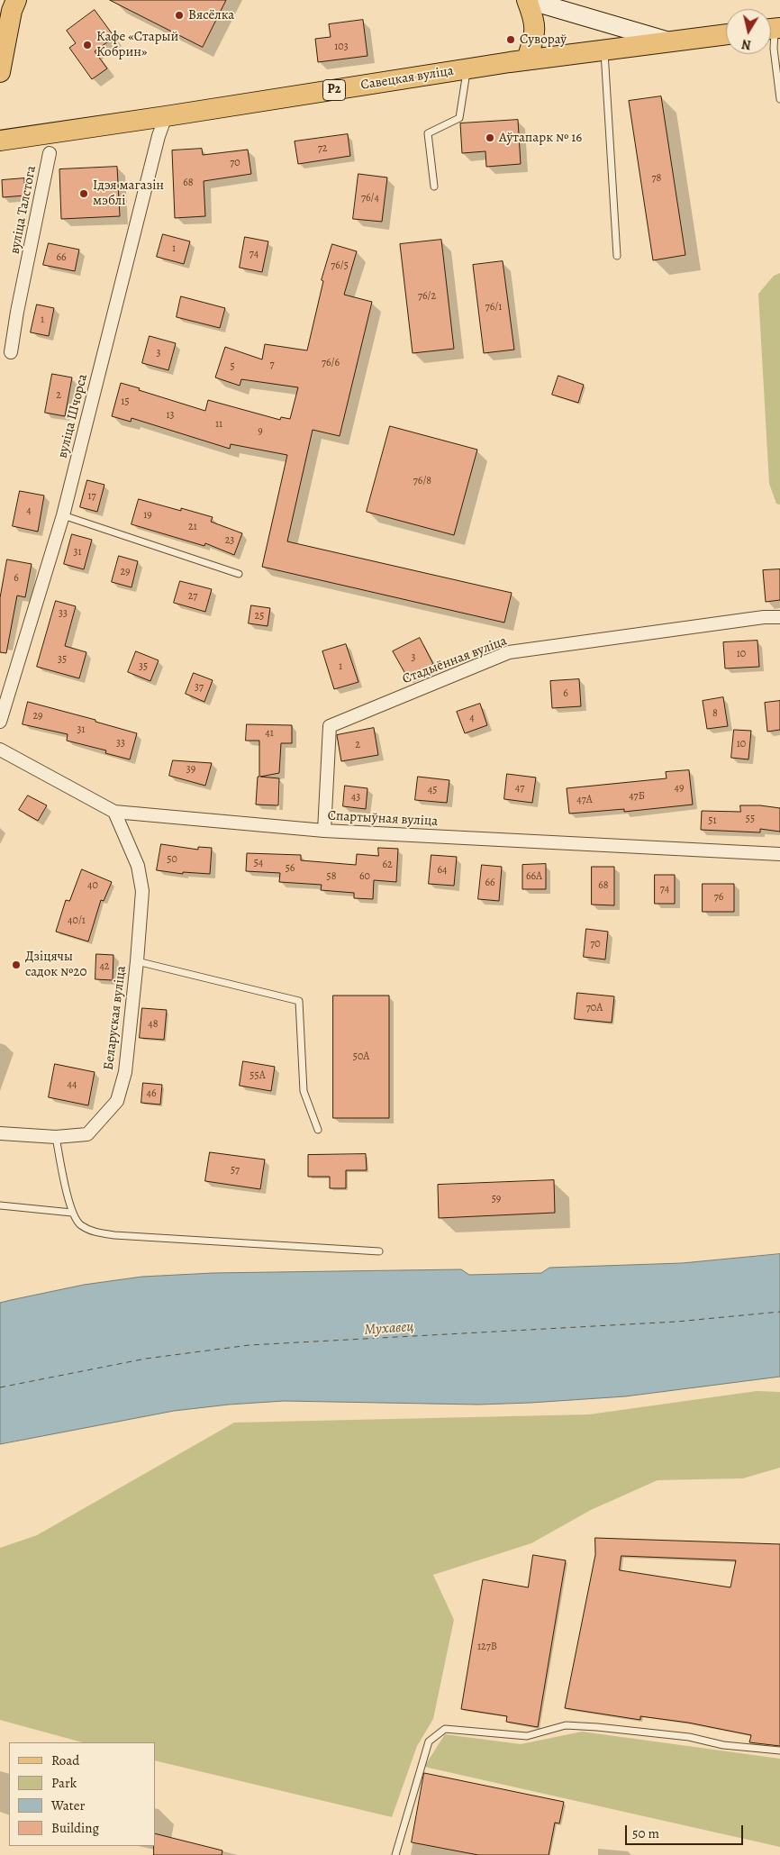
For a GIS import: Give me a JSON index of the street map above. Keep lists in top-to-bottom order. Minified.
{"streets":{"main road":["Савецкая вуліца","Р2"],"street":["вуліца Талстога","вуліца Шчорса","Стадыённая вуліца","Спартыўная вуліца","Беларуская вуліца"]},"crossings":[["Савецкая вуліца","вуліца Шчорса"],["Стадыённая вуліца","Спартыўная вуліца"],["Спартыўная вуліца","Беларуская вуліца"]],"water":["Мухавец"],"places":["Вясёлка","Сувораў","Кафе «Старый Кобрин»","Аўтапарк № 16","Ідэя магазін мэблі","Дзіцячы садок №20"],"house_numbers":["103","72","70","78","68","76/4","1","74","66","76/5","76/2","76/1","1","3","76/6","7","5","2","15","13","11","9","76/8","17","4","19","21","23","31","29","6","27","33","25","10","3","35","35","1","37","6","8","29","4","31","41","33","10","2","39","47","49","45","47Б","43","47А","55","51","50","54","62","56","64","58","60","66А","66","40","68","74","76","40/1","70","42","70А","48","50А","55А","44","46","57","59","127В"],"legend":["Road","Park","Water","Building"],"scale_bar":"50 m","north":"bottom"}
